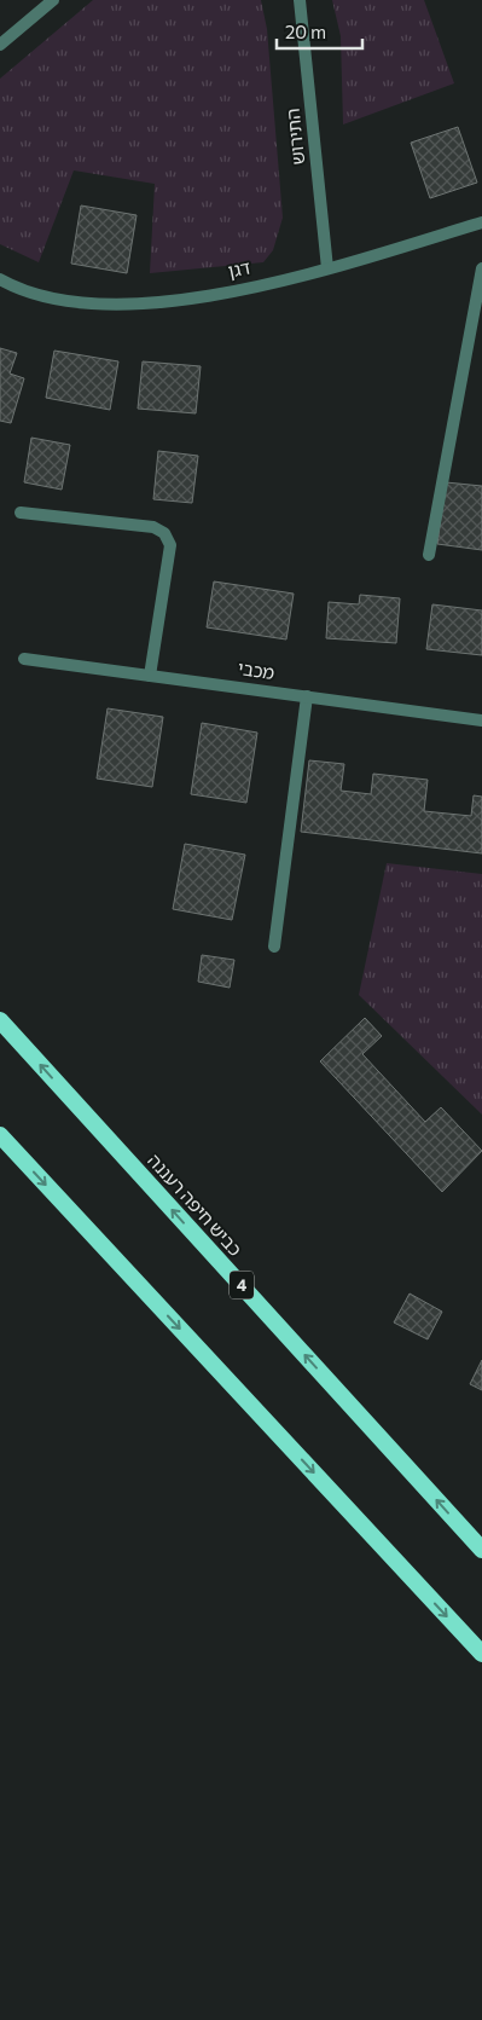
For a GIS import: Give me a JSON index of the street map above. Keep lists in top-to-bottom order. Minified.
{"streets":{"highway":["כביש חיפה רעננה","4"],"street":["התירוש","דגן","מכבי"]},"crossings":[["התירוש","דגן"]],"scale_bar":"20 m"}
